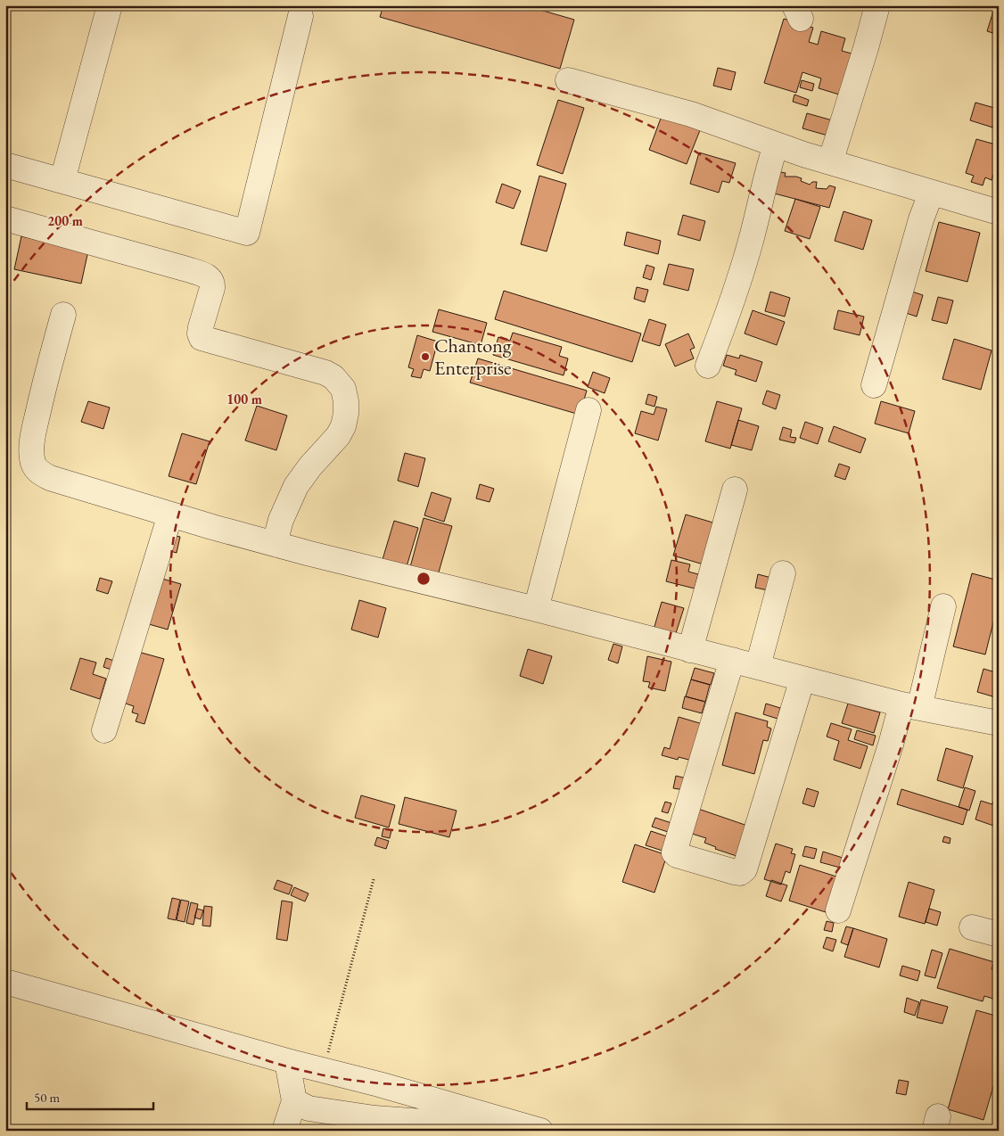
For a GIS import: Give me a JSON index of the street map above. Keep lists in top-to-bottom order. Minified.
{"places":["Chantong Enterprise"],"scale_bar":"50 m","rings":["200 m","100 m"]}
